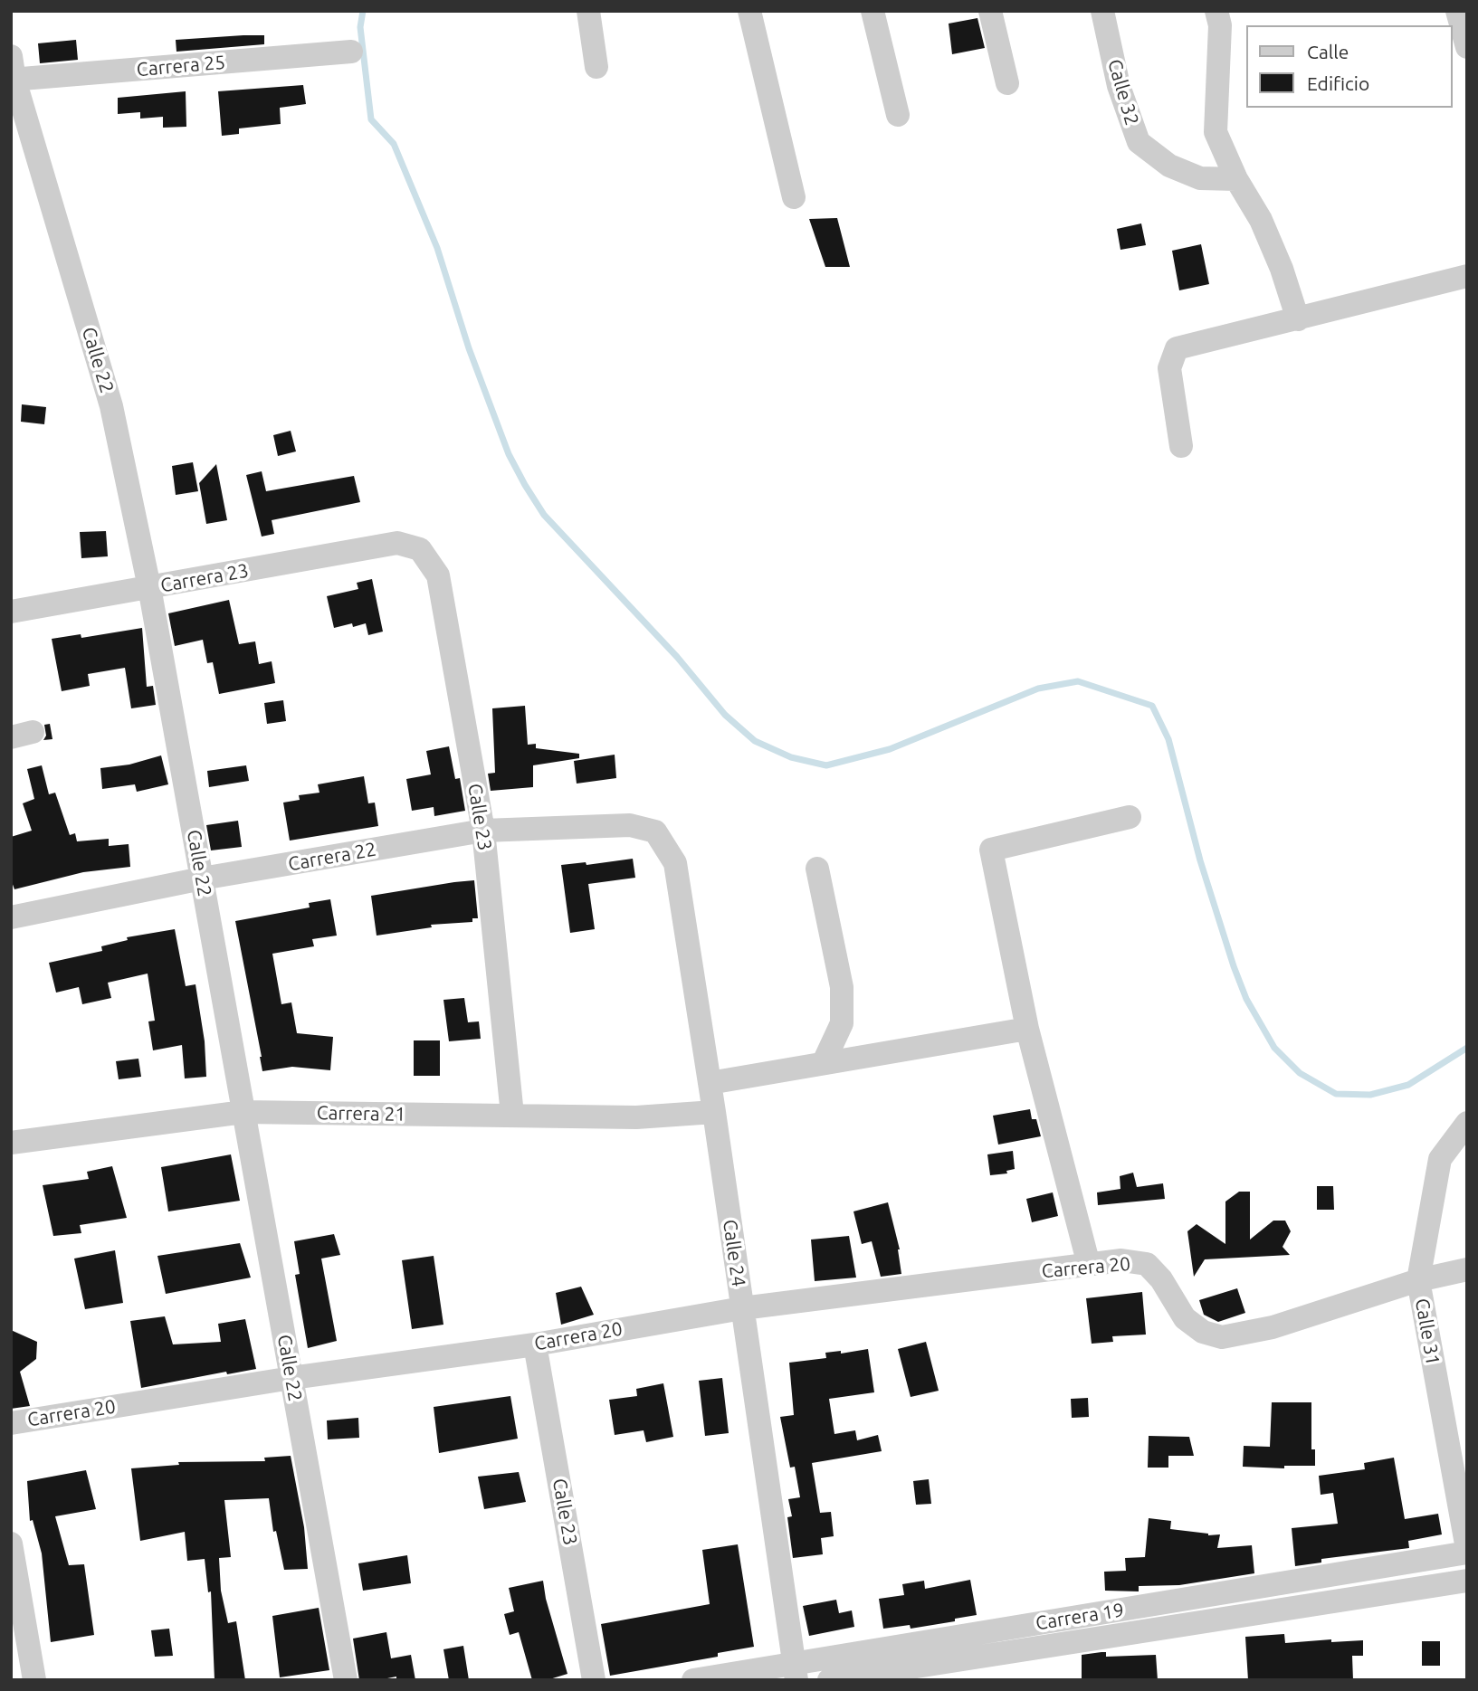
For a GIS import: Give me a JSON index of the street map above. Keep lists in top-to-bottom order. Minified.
{"streets":{"street":["Carrera 25","Calle 32","Calle 22","Carrera 23","Calle 23","Carrera 22","Carrera 21","Calle 24","Carrera 20","Calle 31","Carrera 19"]},"crossings":[["Carrera 25","Calle 22"],["Calle 22","Carrera 23"],["Calle 22","Carrera 22"],["Calle 22","Carrera 21"],["Calle 22","Carrera 20"],["Carrera 23","Calle 23"],["Calle 23","Carrera 22"],["Calle 23","Carrera 21"],["Calle 23","Carrera 20"],["Carrera 22","Calle 24"],["Carrera 21","Calle 24"],["Calle 24","Carrera 20"],["Calle 24","Carrera 19"],["Carrera 20","Calle 31"],["Calle 31","Carrera 19"]],"legend":["Calle","Edificio"]}
